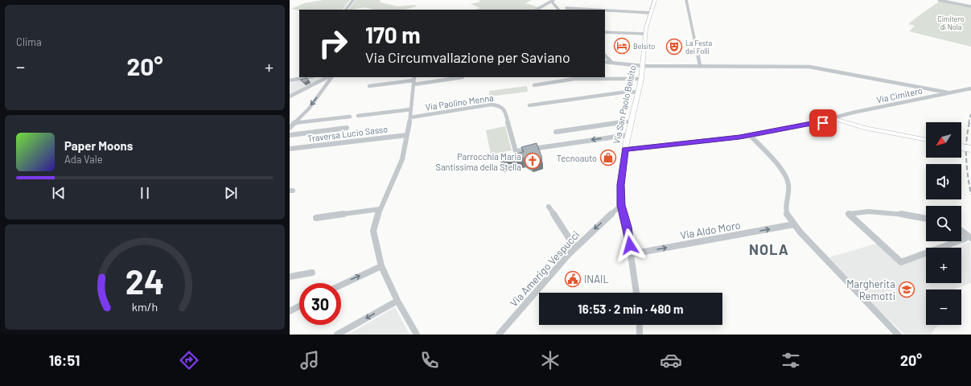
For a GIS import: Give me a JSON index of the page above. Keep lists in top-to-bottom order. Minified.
{"streets":{"main road":["Via San Paolo Belsito"],"street":["Via Cimitero","Via Paolino Menna","Traversa Lucio Sasso","Via Aldo Moro","Via Amerigo Vespucci"]},"crossings":[["Via Paolino Menna","Via San Paolo Belsito"],["Via San Paolo Belsito","Via Aldo Moro"],["Via San Paolo Belsito","Via Amerigo Vespucci"]],"one_way":["Via Aldo Moro","Via Amerigo Vespucci"],"districts":["NOLA"],"parks":["Cimitero di Nola"],"places":{"hotel":["Belsito"],"theatre":["La Festa dei Folli"],"shop":["Tecnoauto"],"church":["Parrocchia Maria Santissima della Stella"],"public building":["INAIL"],"school or university":["Margherita Remotti"]},"north":"bottom left","page":{"tile":"Clima","turn":["170 m","Via Circumvallazione per Saviano"],"heat":["−","20°","+"],"map_buttons":["+","−"],"song":["Paper Moons","Ada Vale"],"limit":"30","trip":"16:53 · 2 min · 480 m","tabs":["16:51","20°"],"gauge":["24","km/h"]}}
